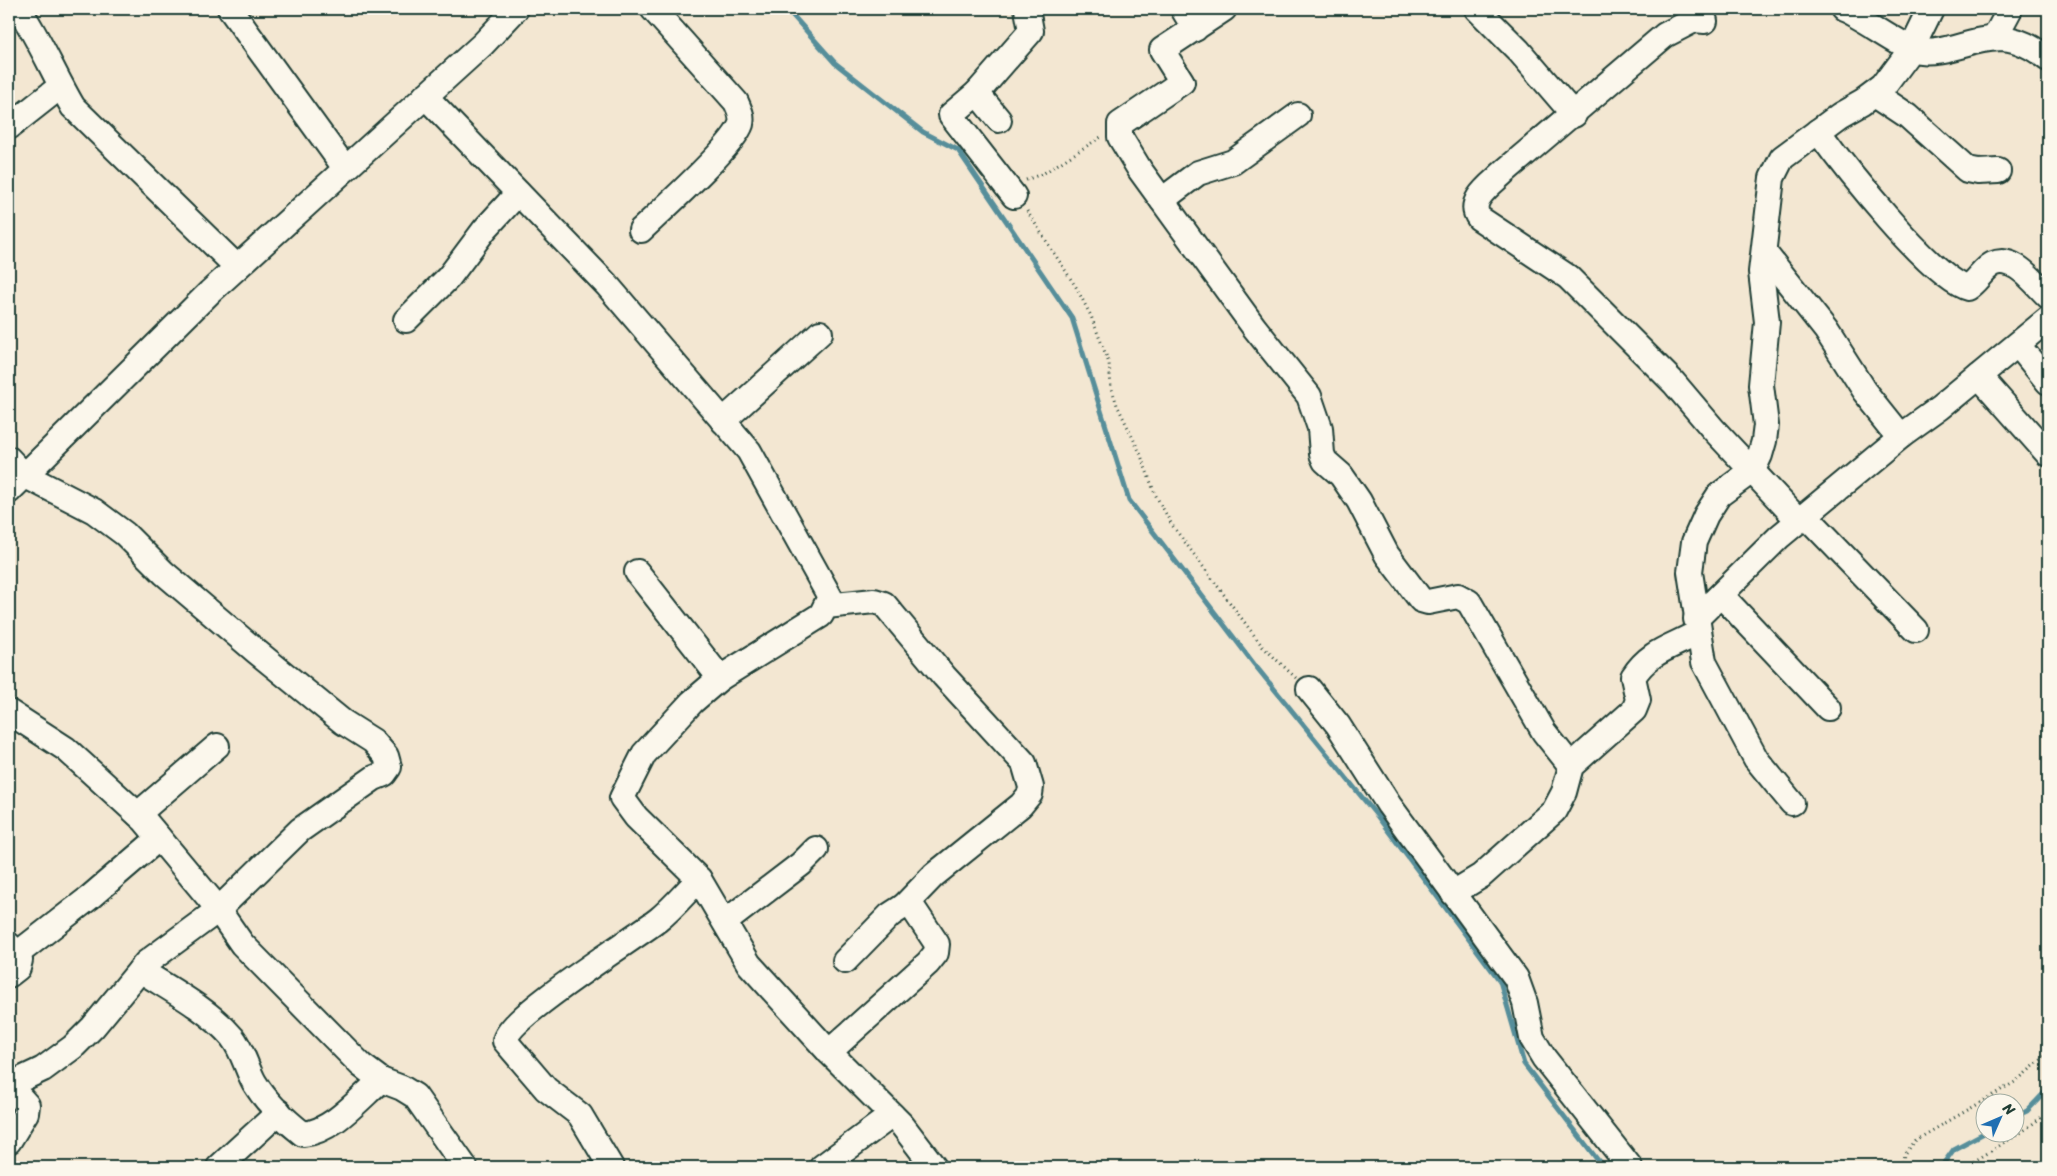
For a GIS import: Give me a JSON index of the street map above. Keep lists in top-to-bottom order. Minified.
{"north":"top right"}
